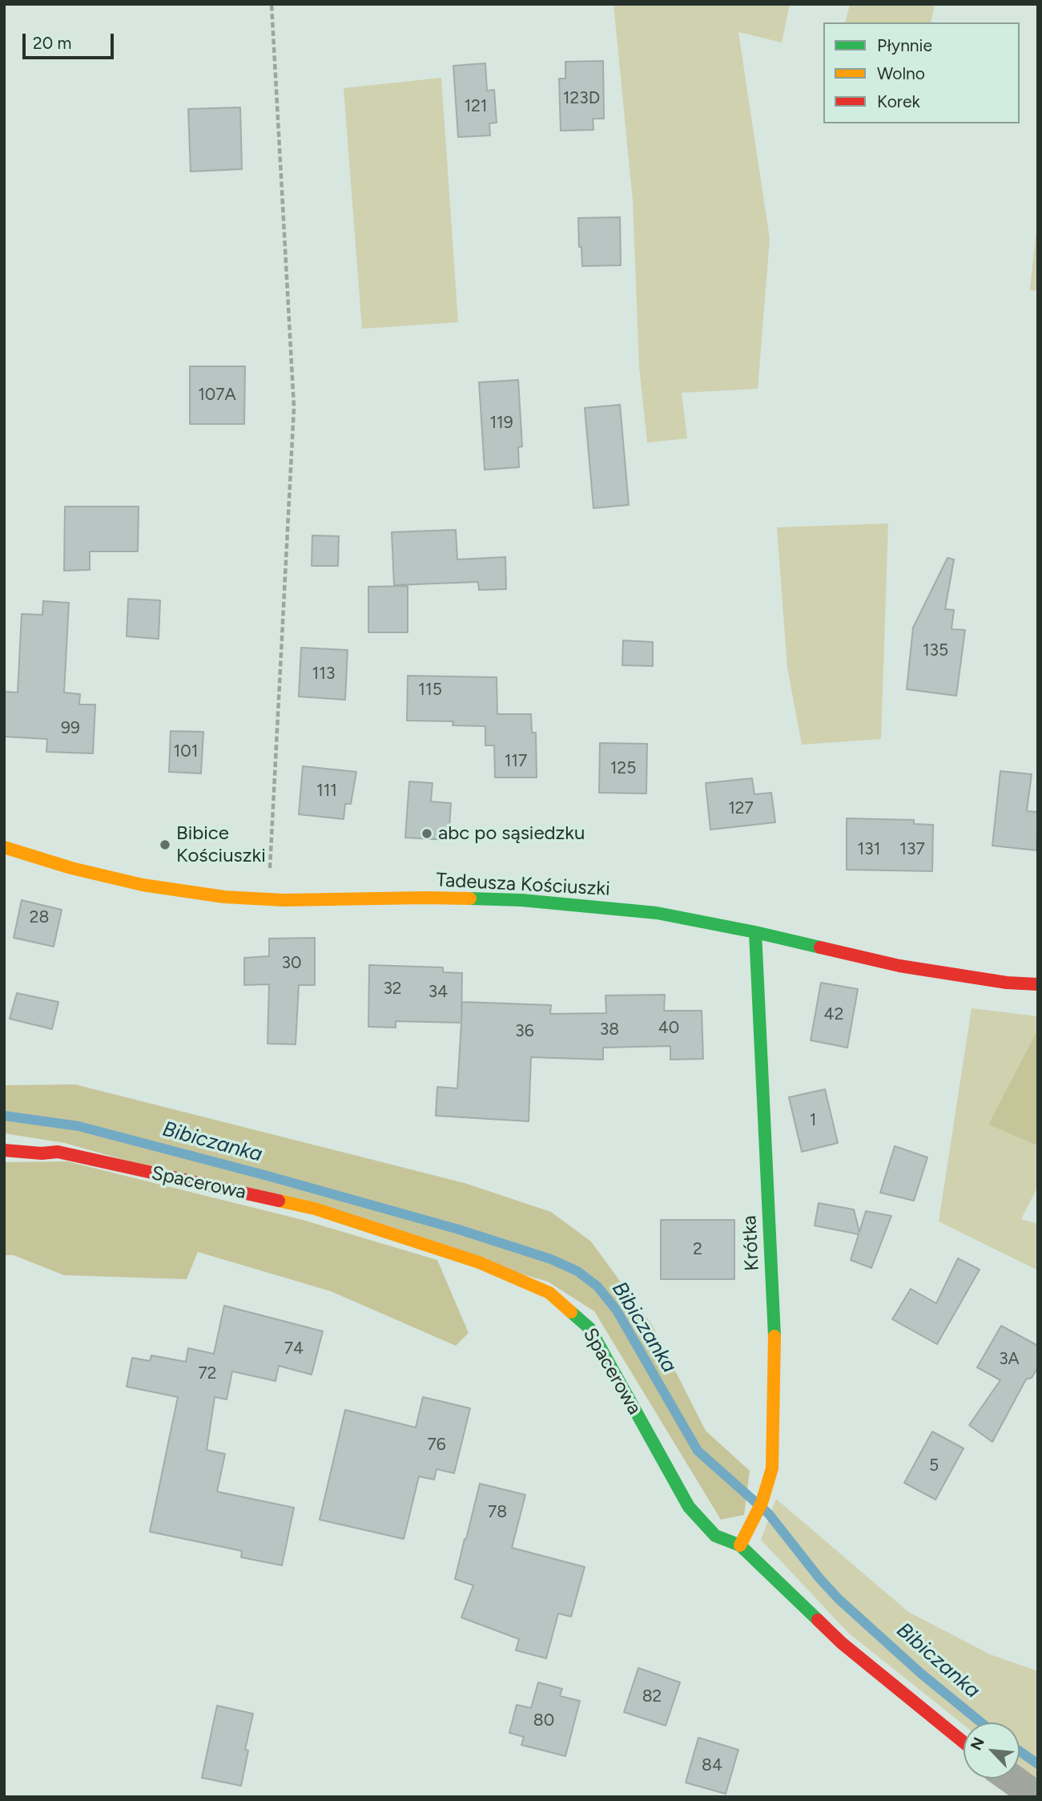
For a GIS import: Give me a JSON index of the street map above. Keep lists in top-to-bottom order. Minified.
{"streets":{"street":["Tadeusza Kościuszki","Spacerowa","Krótka"]},"crossings":[["Tadeusza Kościuszki","Krótka"],["Spacerowa","Krótka"]],"water":["Bibiczanka"],"places":["abc po sąsiedzku","Bibice Kościuszki"],"house_numbers":["123D","121","107A","119","135","113","115","99","101","117","125","111","127","131","137","28","30","32","34","42","40","38","36","1","2","74","3A","72","76","5","78","82","80","84"],"legend":["Płynnie","Wolno","Korek"],"scale_bar":"20 m","north":"top left"}
